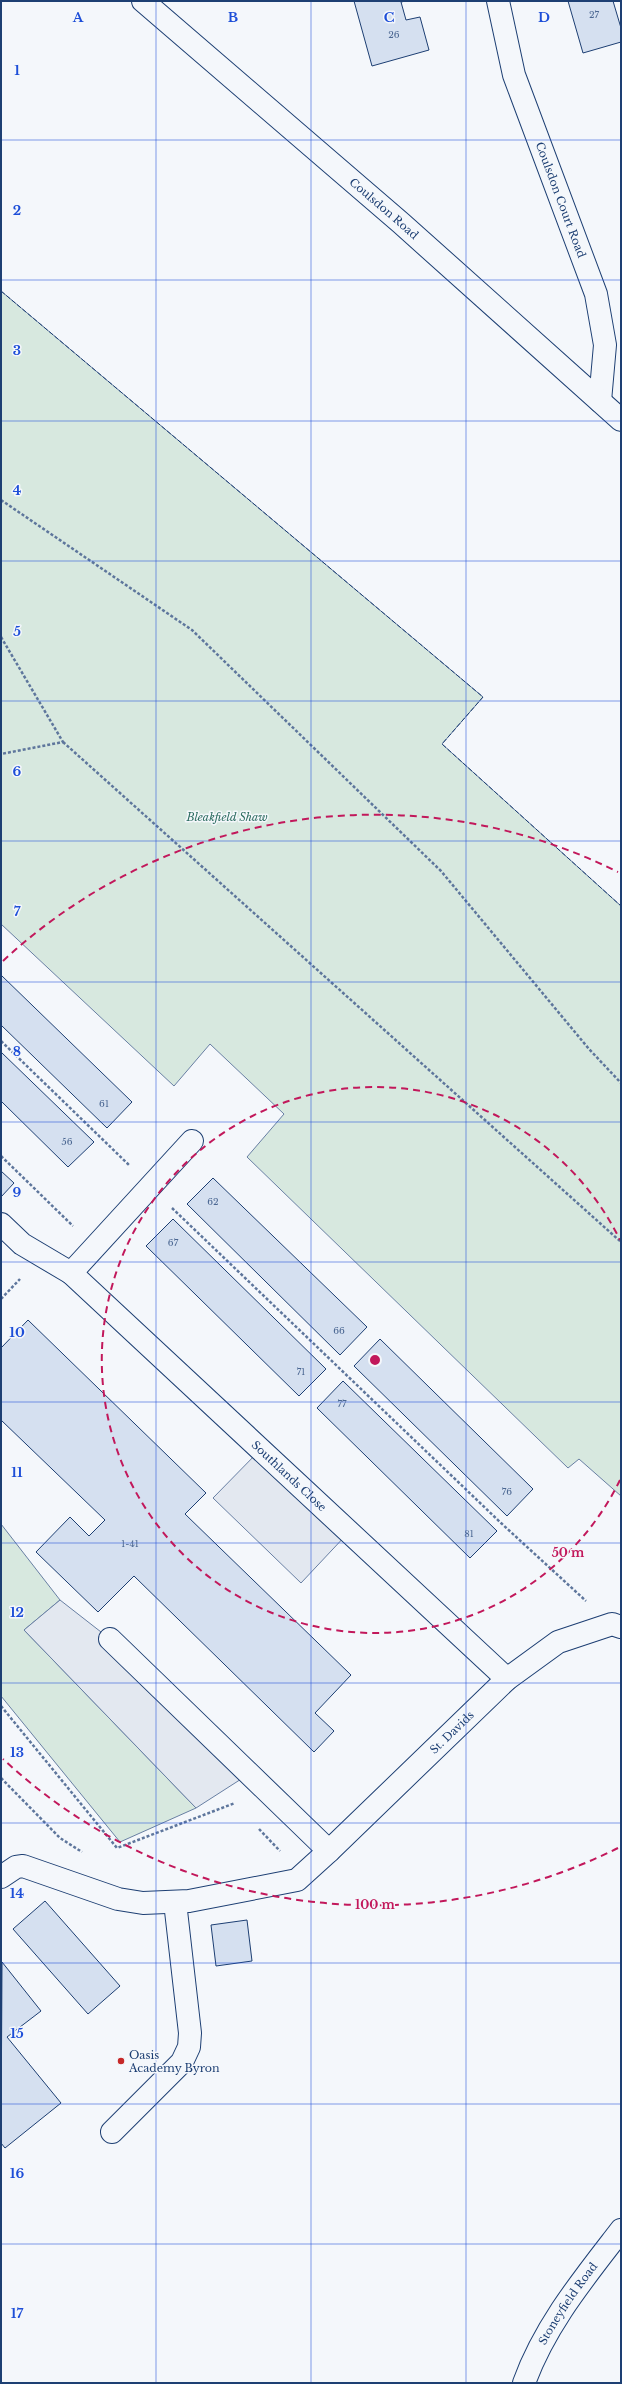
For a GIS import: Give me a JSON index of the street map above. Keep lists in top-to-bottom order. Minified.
{"streets":{"street":["Coulsdon Court Road","Coulsdon Road","Southlands Close","St. Davids","Stoneyfield Road"]},"crossings":[["Coulsdon Court Road","Coulsdon Road"],["Southlands Close","St. Davids"]],"parks":["Bleakfield Shaw"],"places":["Oasis Academy Byron"],"house_numbers":["27","26","61","56","62","67","66","71","77","76","81","1-41"],"grid":{"columns":["A","B","C","D"],"rows":["1","2","3","4","5","6","7","8","9","10","11","12","13","14","15","16","17"]},"rings":["50 m","100 m"]}
